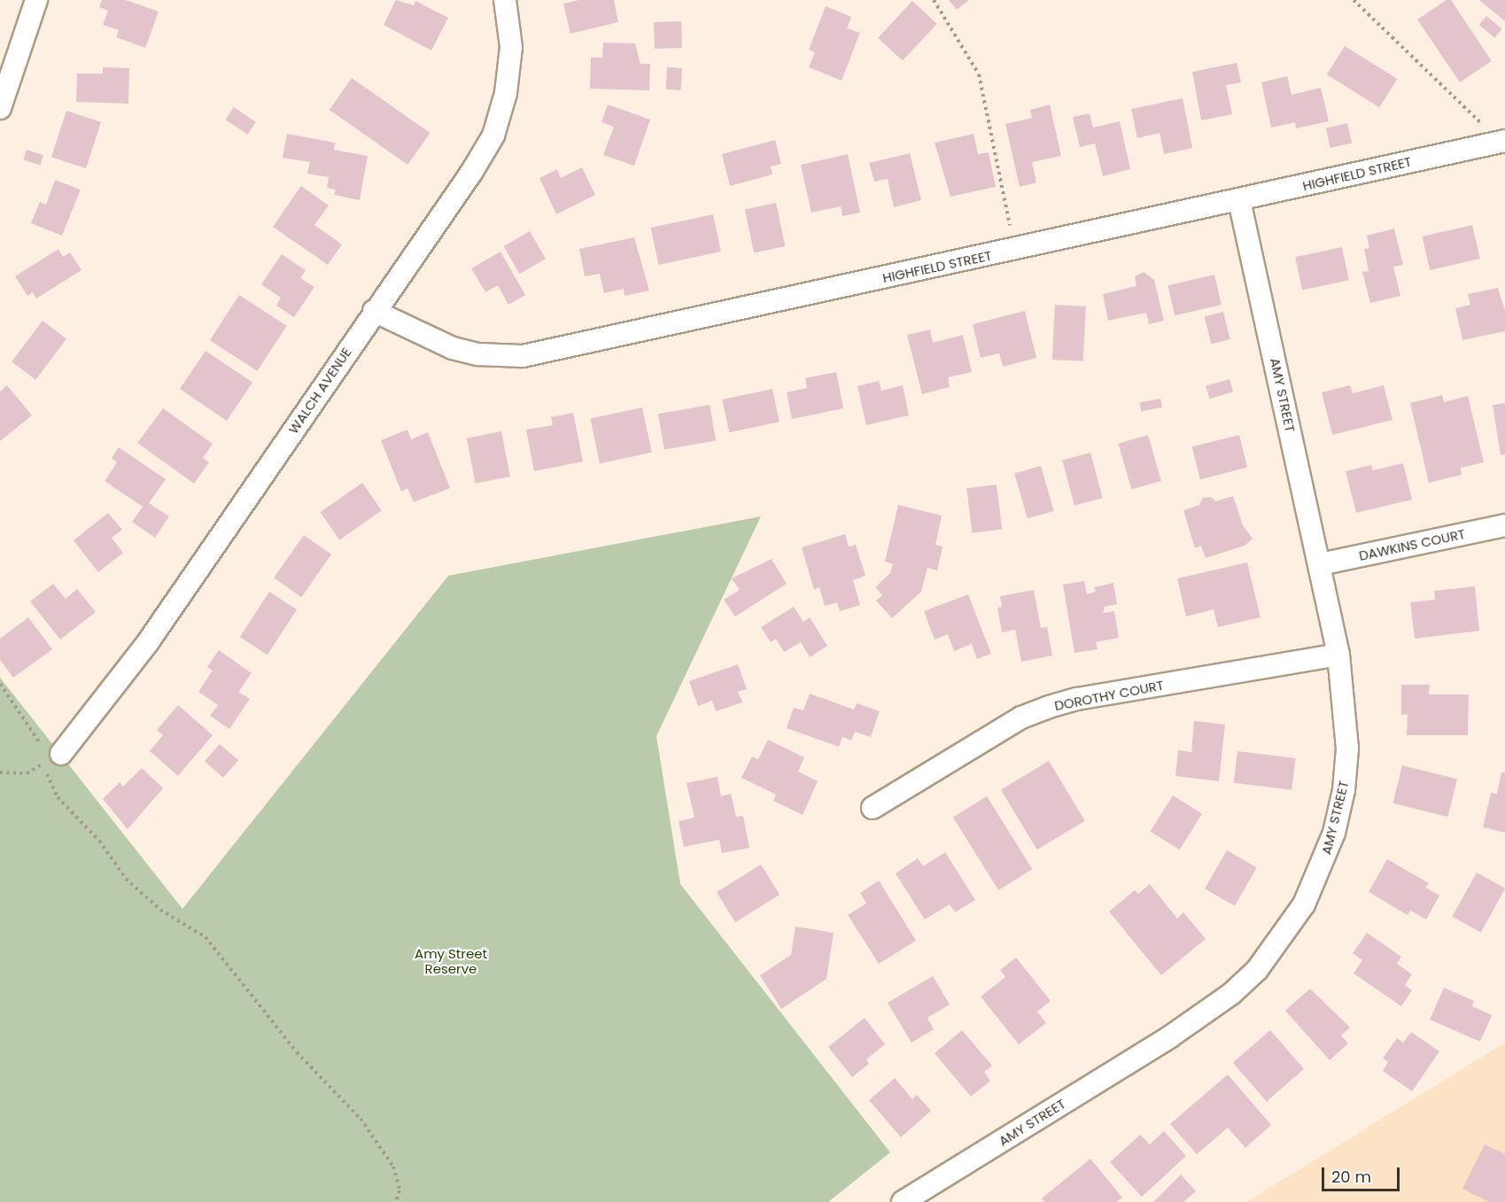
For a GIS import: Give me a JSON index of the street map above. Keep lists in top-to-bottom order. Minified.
{"streets":{"street":["HIGHFIELD STREET","WALCH AVENUE","AMY STREET","DAWKINS COURT","DOROTHY COURT"]},"crossings":[["HIGHFIELD STREET","WALCH AVENUE"],["HIGHFIELD STREET","AMY STREET"],["AMY STREET","DAWKINS COURT"],["AMY STREET","DOROTHY COURT"]],"parks":["Amy Street Reserve"],"scale_bar":"20 m"}
